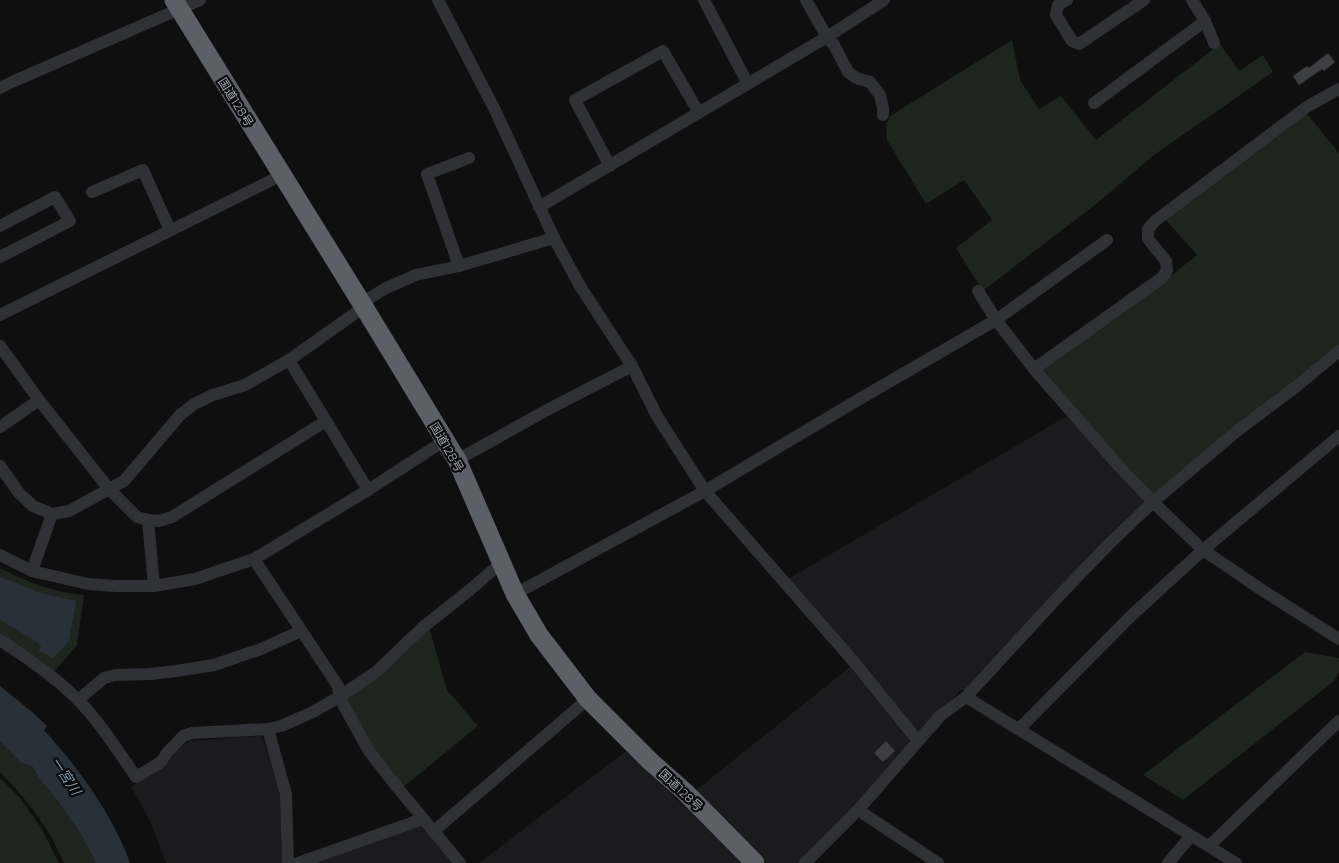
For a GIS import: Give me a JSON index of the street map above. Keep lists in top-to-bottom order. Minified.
{"streets":{"highway":["国道128号"]},"water":["一宮川"]}
